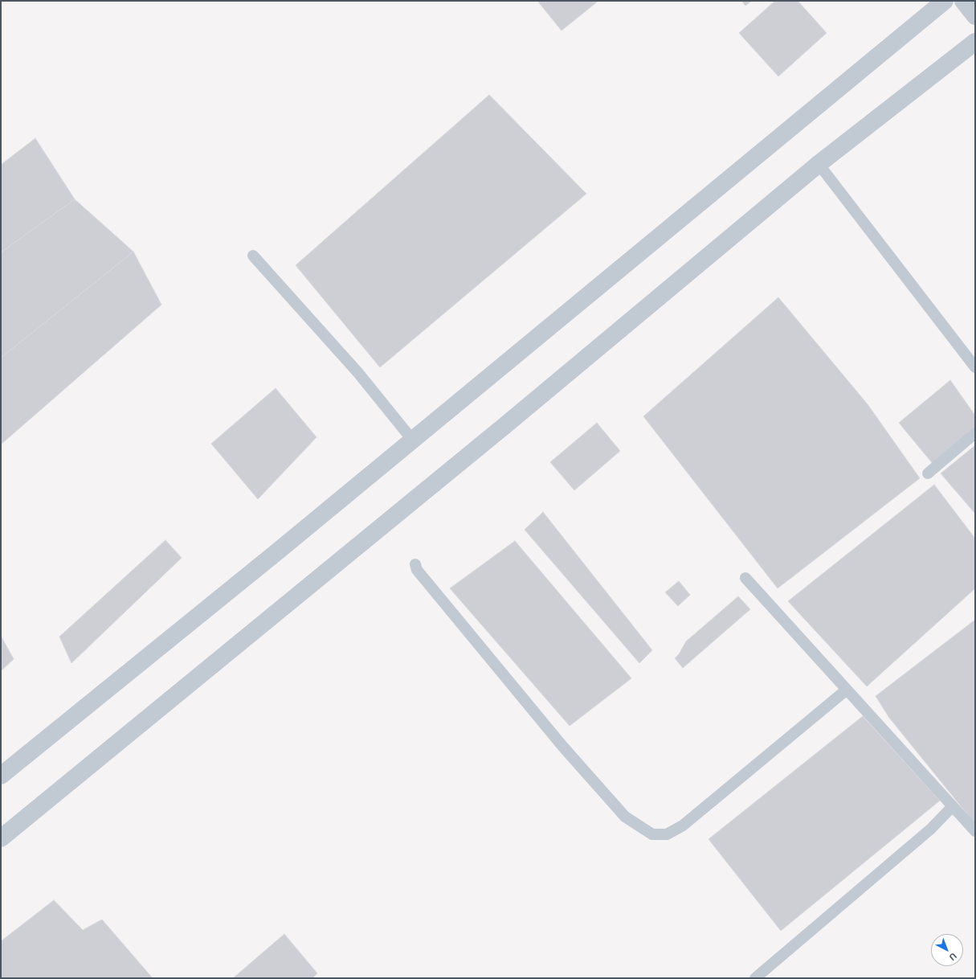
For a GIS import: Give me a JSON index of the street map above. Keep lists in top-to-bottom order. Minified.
{"north":"bottom right"}
